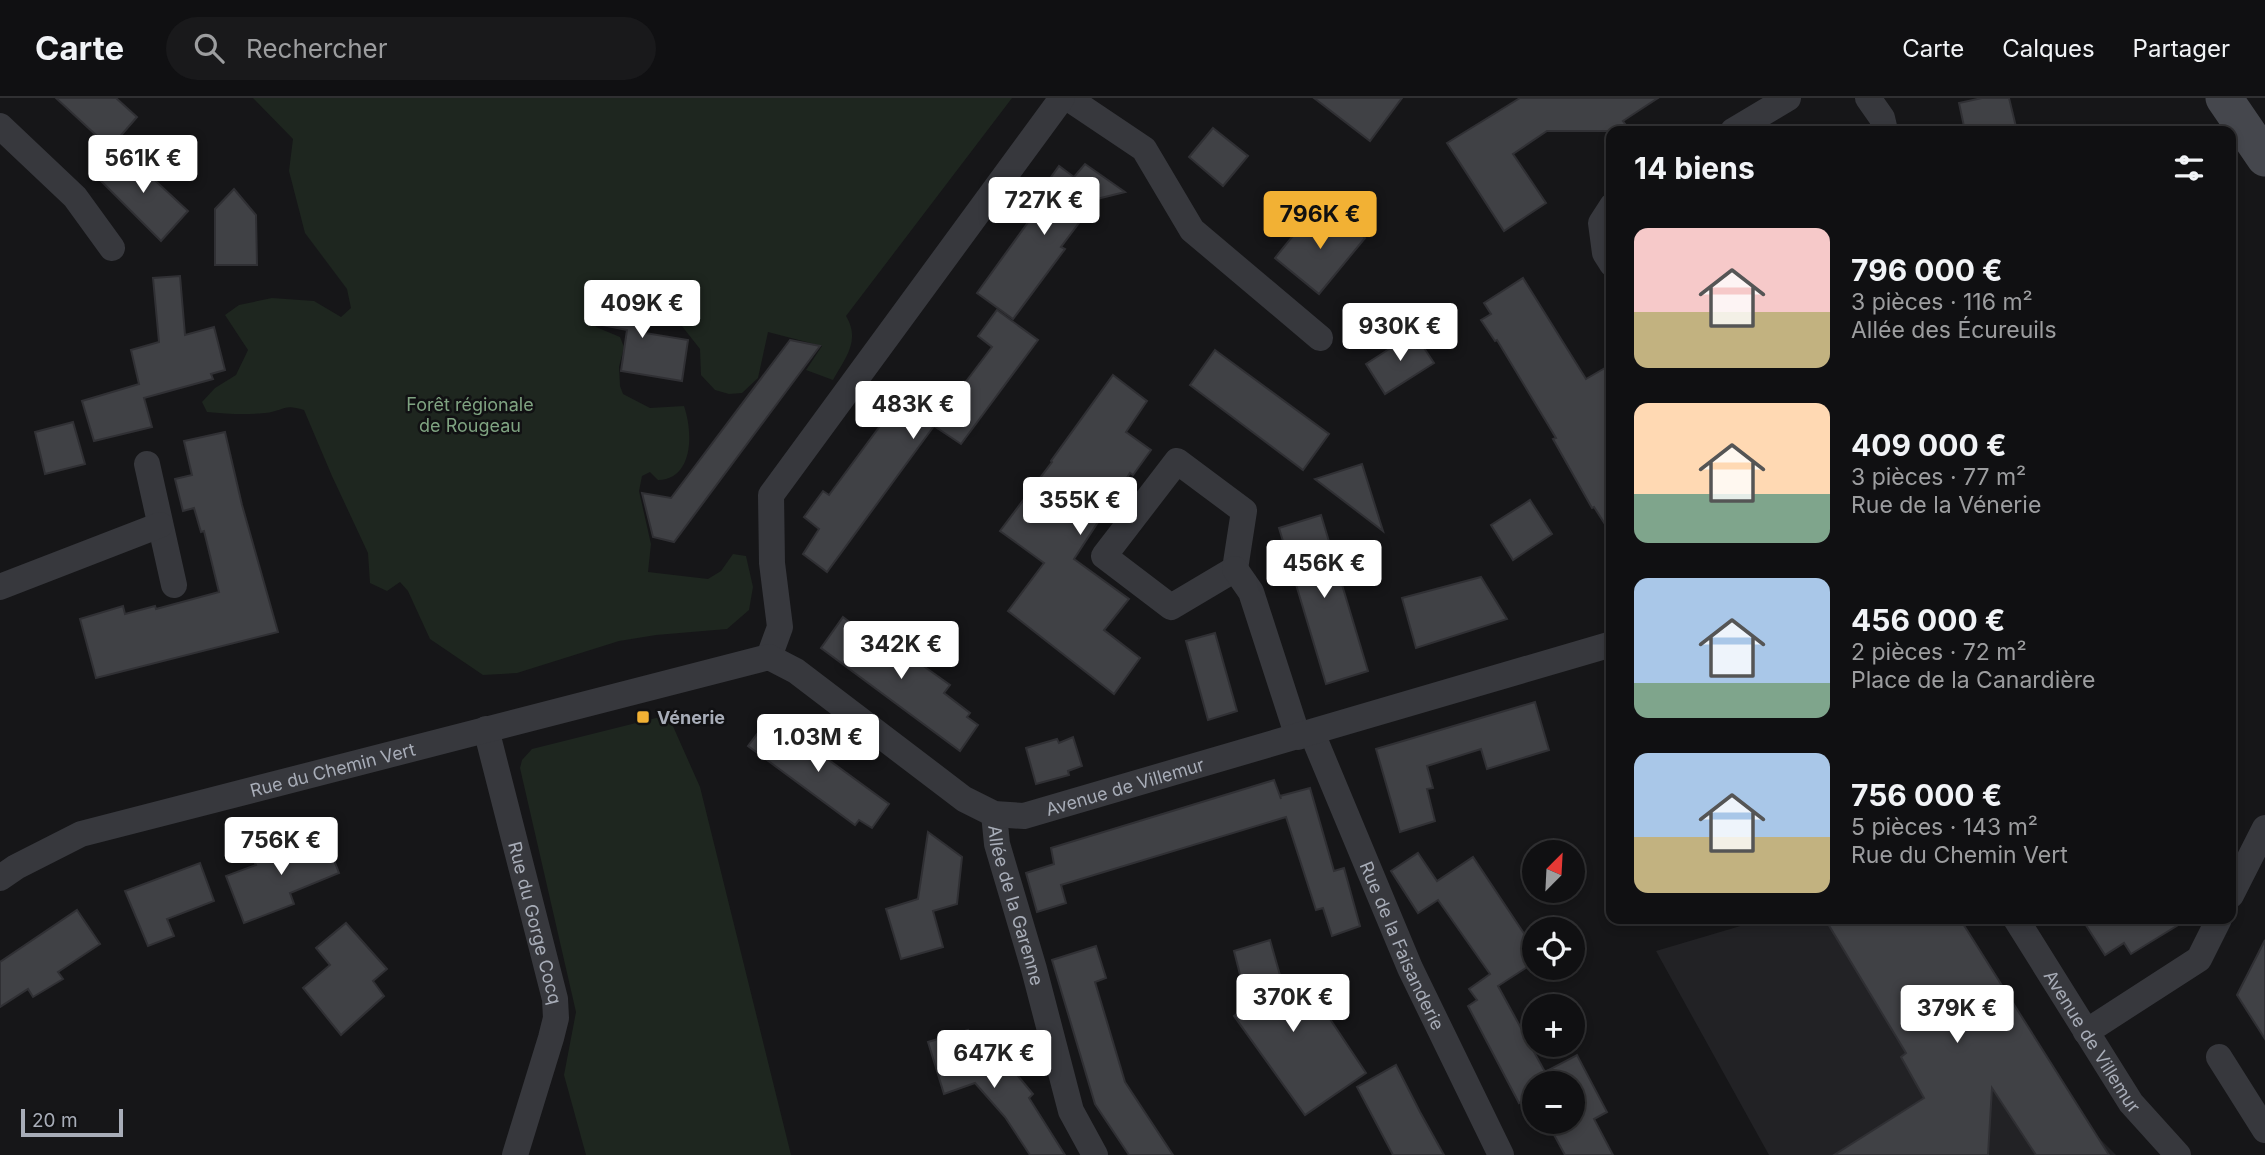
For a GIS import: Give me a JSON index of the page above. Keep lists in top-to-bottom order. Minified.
{"streets":{"street":["Rue du Chemin Vert","Avenue de Villemur","Allée de la Garenne","Rue du Gorge Cocq","Rue de la Faisanderie"]},"crossings":[["Rue du Chemin Vert","Avenue de Villemur"],["Rue du Chemin Vert","Rue du Gorge Cocq"],["Avenue de Villemur","Allée de la Garenne"],["Avenue de Villemur","Rue de la Faisanderie"]],"parks":["Forêt régionale de Rougeau"],"places":{"transit":["Vénerie"]},"scale_bar":"20 m","north":"top right","page":{"header":"Carte","search":"Rechercher","nav":["Carte","Calques","Partager"],"heading":"14 biens","price":["561K €","727K €","796K €","409K €","930K €","483K €","355K €","456K €","342K €","1.03M €","756K €","370K €","379K €","647K €"],"list":[{"name":"796 000 €","note":"3 pièces · 116 m² · Allée des Écureuils"},{"name":"409 000 €","note":"3 pièces · 77 m² · Rue de la Vénerie"},{"name":"456 000 €","note":"2 pièces · 72 m² · Place de la Canardière"},{"name":"756 000 €","note":"5 pièces · 143 m² · Rue du Chemin Vert"}],"map_buttons":["+","−"],"scale":"20 m"}}
